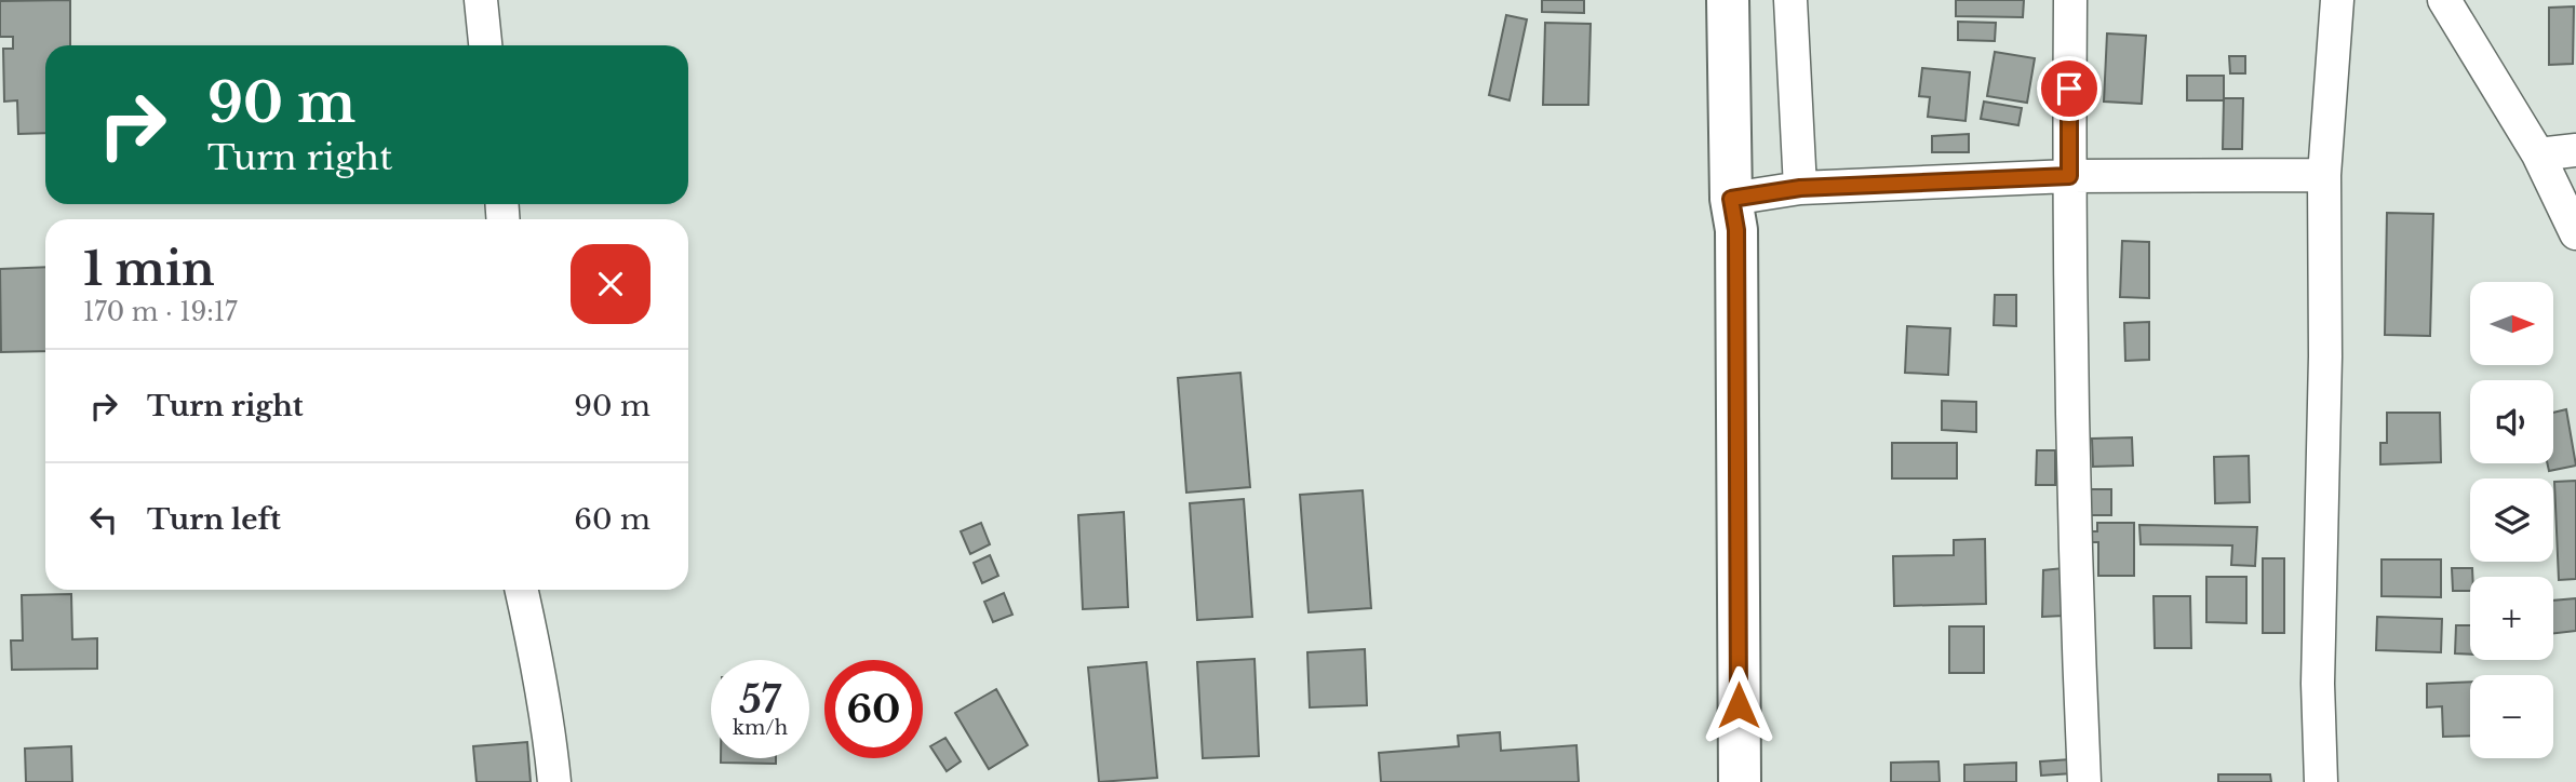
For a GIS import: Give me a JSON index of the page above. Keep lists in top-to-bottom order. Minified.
{"north":"right","page":{"turn":["90 m","Turn right"],"heading":["1 min","170 m · 19:17"],"map_buttons":["+","−"],"list":[{"name":"Turn right","value":"90 m"},{"name":"Turn left","value":"60 m"}],"speed":"57 km/h","limit":"60"}}
